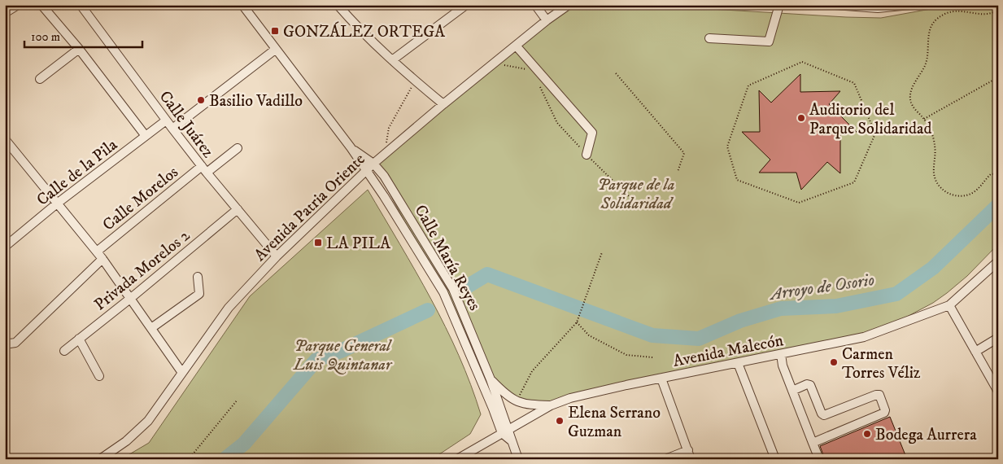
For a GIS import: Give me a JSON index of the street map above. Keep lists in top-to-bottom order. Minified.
{"streets":{"street":["Calle Juárez","Calle de la Pila","Calle Morelos","Avenida Patria Oriente","Calle María Reyes","Privada Morelos 2","Avenida Malecón"]},"crossings":[["Calle Juárez","Calle de la Pila"],["Calle Juárez","Calle Morelos"],["Calle Juárez","Avenida Patria Oriente"],["Calle Juárez","Privada Morelos 2"],["Calle de la Pila","Calle Morelos"],["Calle Morelos","Avenida Patria Oriente"],["Calle Morelos","Privada Morelos 2"],["Avenida Patria Oriente","Calle María Reyes"],["Calle María Reyes","Avenida Malecón"]],"water":["Arroyo de Osorio"],"parks":["Parque de la Solidaridad","Parque General Luis Quintanar"],"places":{"transit":["GONZÁLEZ ORTEGA","LA PILA"],"other":["Basilio Vadillo","Auditorio del Parque Solidaridad","Carmen Torres Véliz","Elena Serrano Guzman","Bodega Aurrera"]},"scale_bar":"100 m"}
